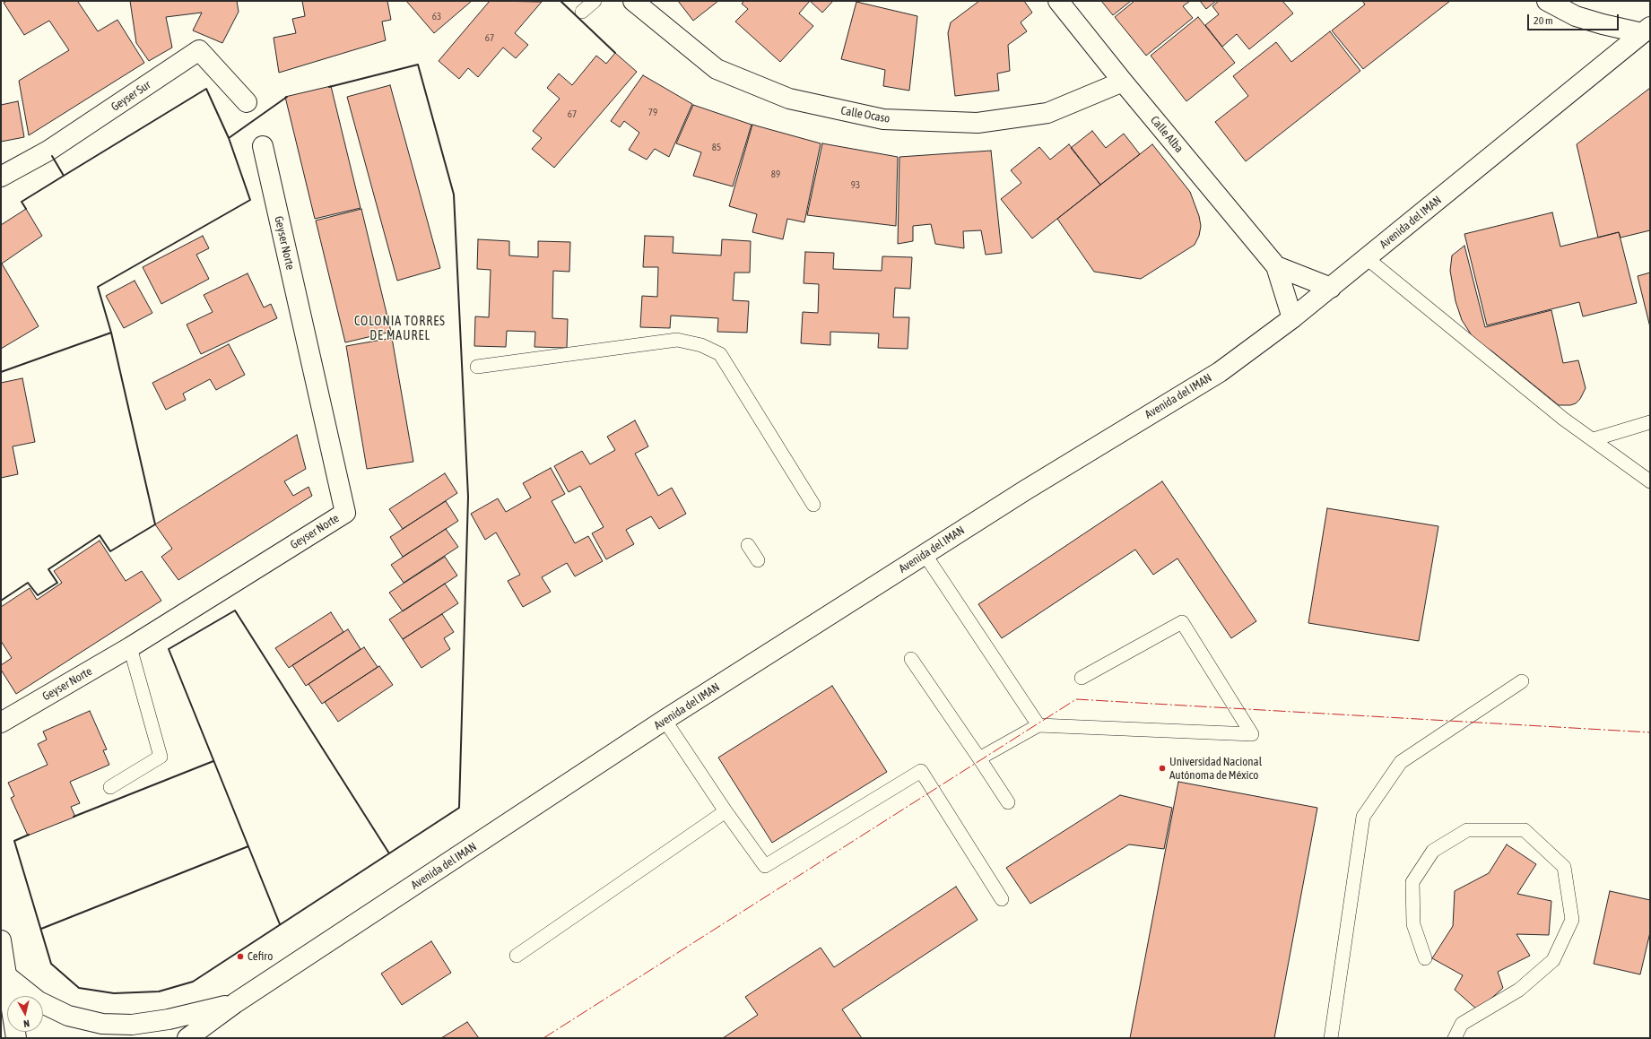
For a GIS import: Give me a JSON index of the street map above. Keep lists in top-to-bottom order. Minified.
{"streets":{"street":["Geyser Sur","Calle Ocaso","Calle Alba","Avenida del IMAN","Geyser Norte"]},"crossings":[["Calle Ocaso","Calle Alba"],["Calle Alba","Avenida del IMAN"]],"districts":["COLONIA TORRES DE MAUREL"],"places":["Universidad Nacional Autónoma de México","Cefiro"],"house_numbers":["63","67","79","67","85","89","93"],"scale_bar":"20 m","north":"bottom"}
